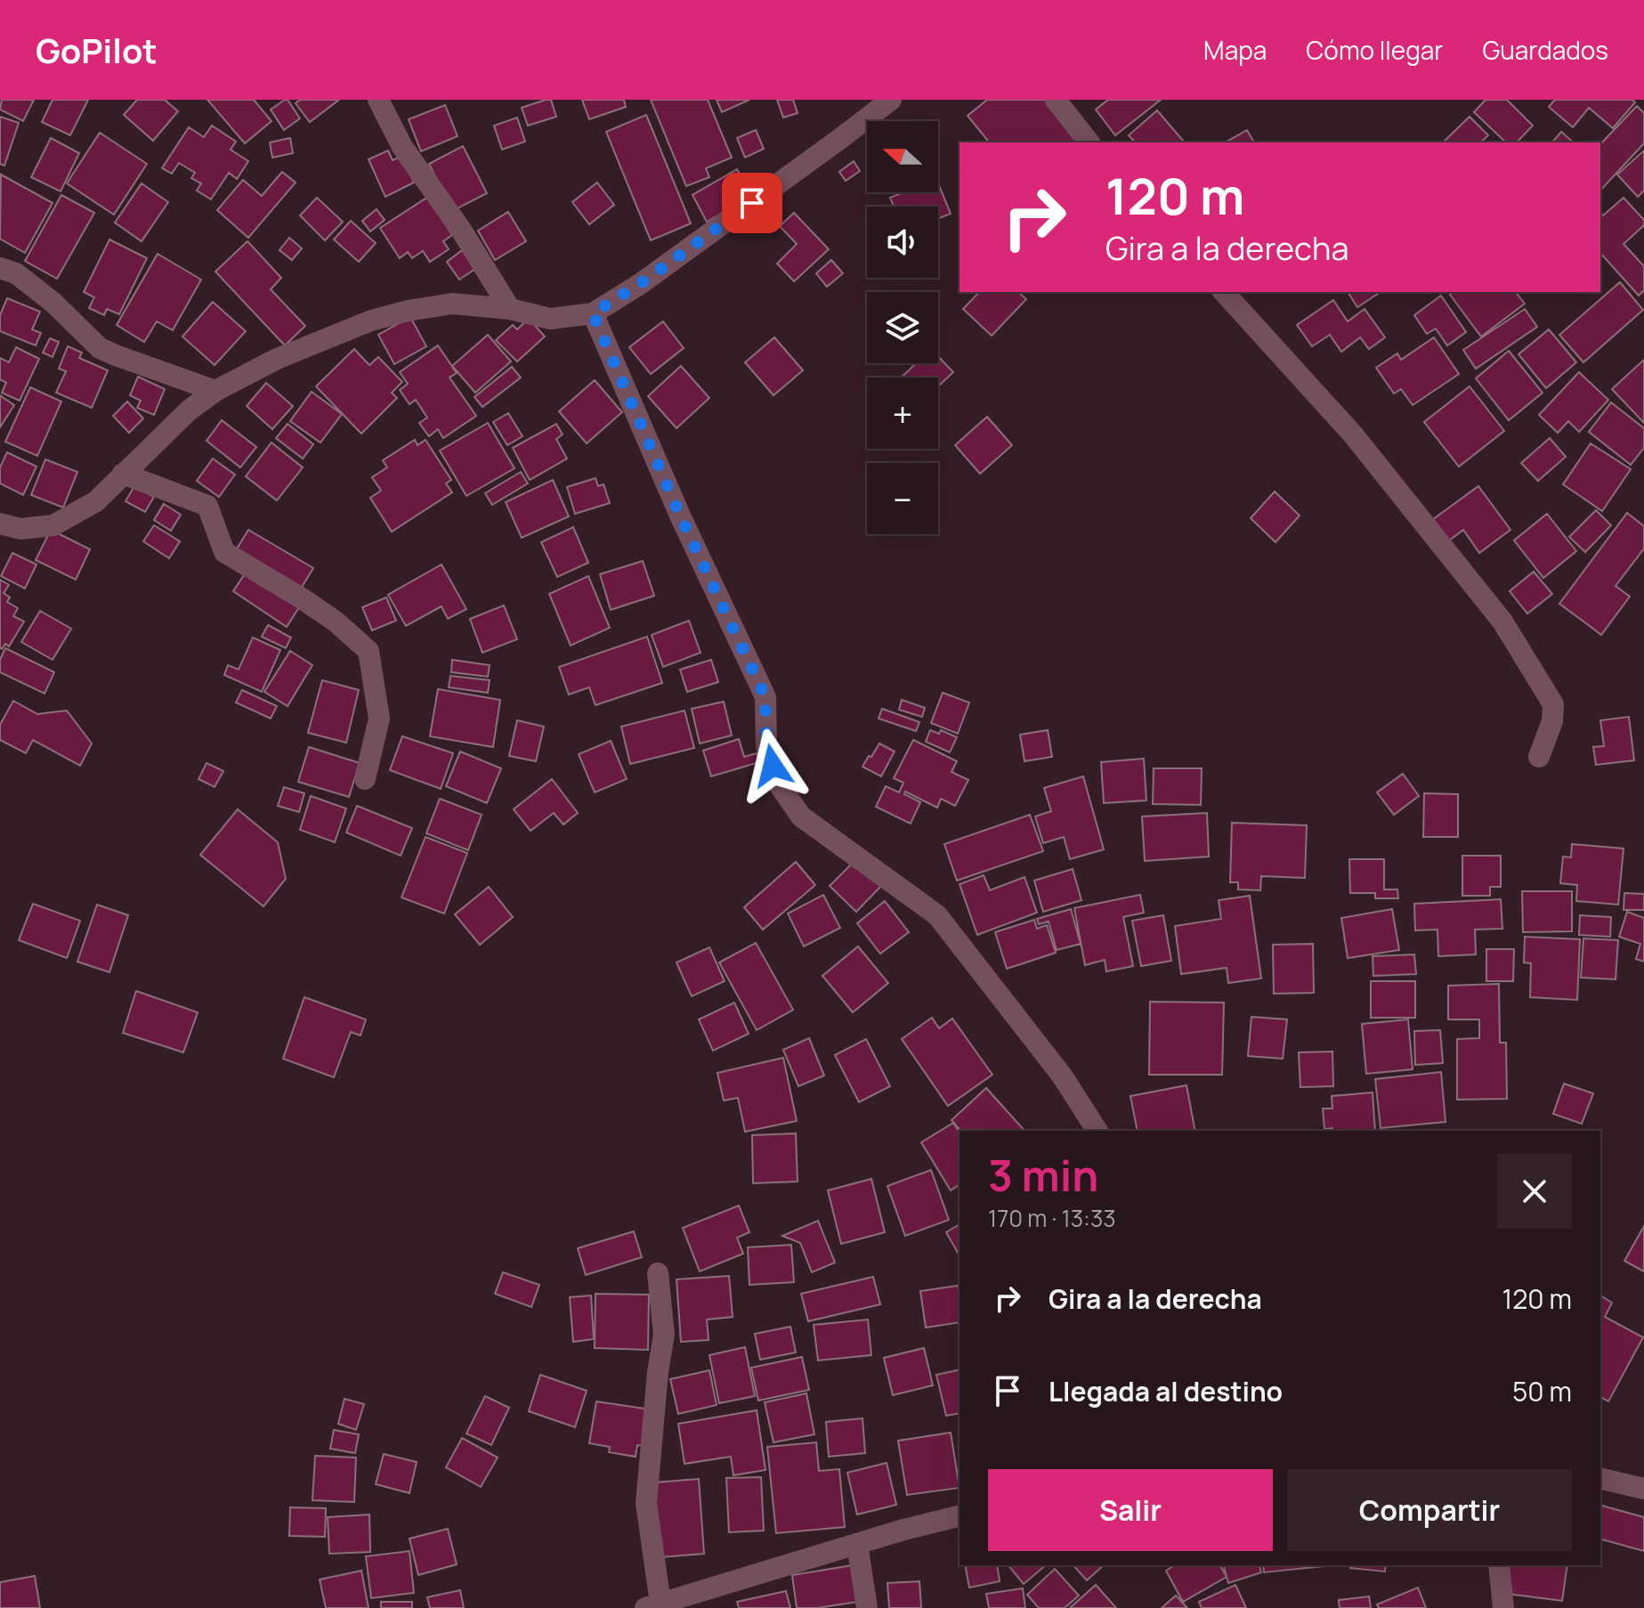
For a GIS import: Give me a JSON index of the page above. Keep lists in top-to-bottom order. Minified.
{"north":"left","page":{"header":"GoPilot","nav":["Mapa","Cómo llegar","Guardados"],"map_buttons":["+","−"],"turn":["120 m","Gira a la derecha"],"heading":["3 min","170 m · 13:33"],"list":[{"name":"Gira a la derecha","value":"120 m"},{"name":"Llegada al destino","value":"50 m"}],"buttons":["Salir","Compartir"]}}
